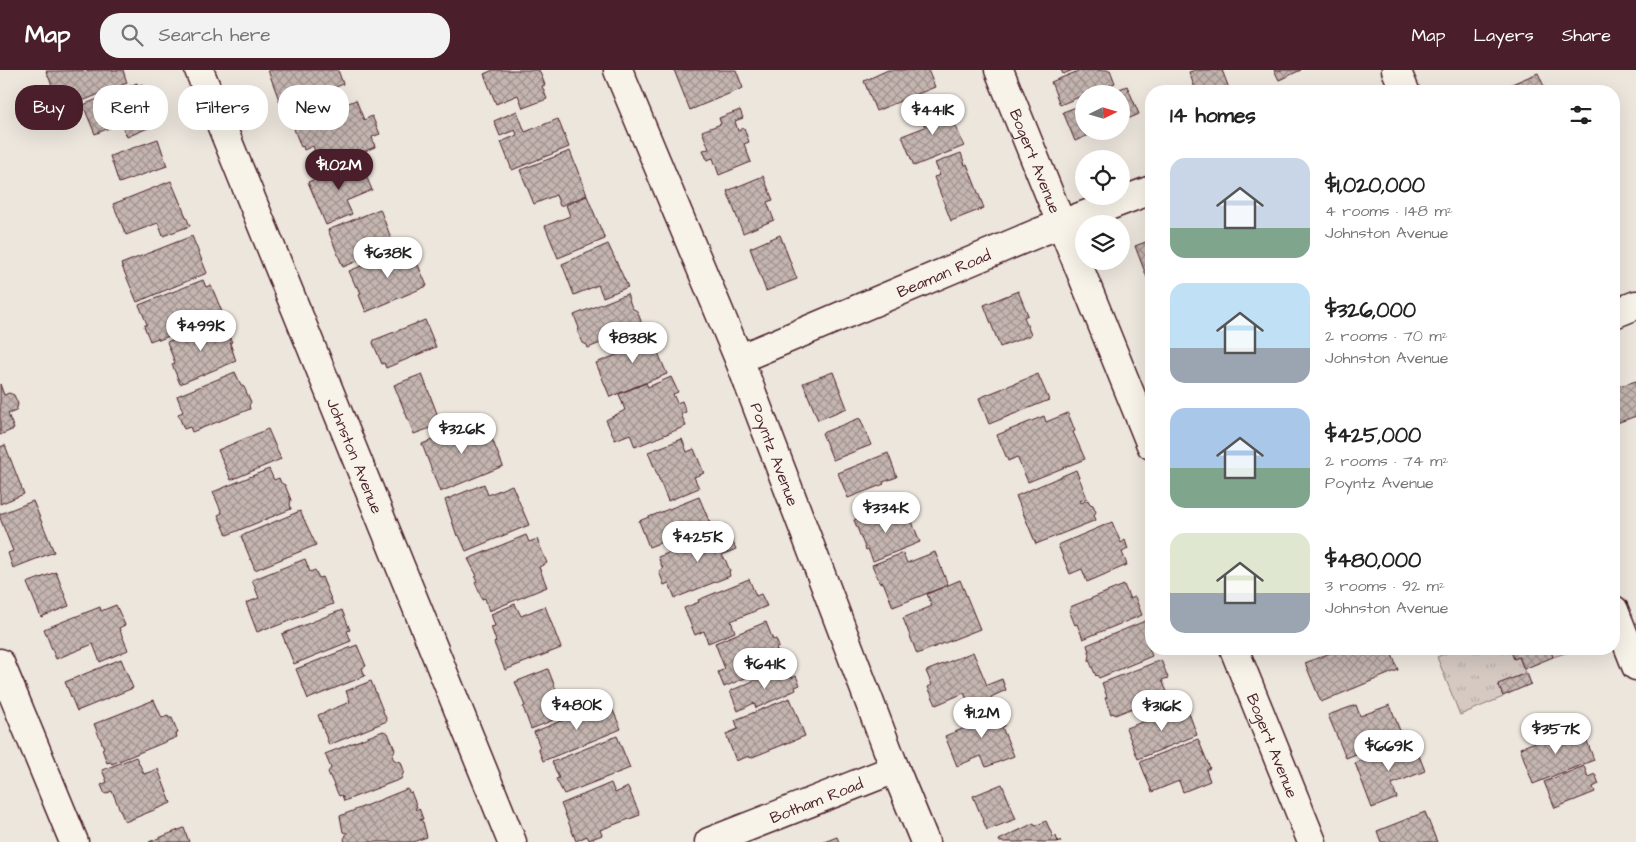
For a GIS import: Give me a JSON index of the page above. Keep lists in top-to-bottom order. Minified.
{"streets":{"street":["Bogert Avenue","Beaman Road","Poyntz Avenue","Johnston Avenue","Botham Road"]},"crossings":[["Bogert Avenue","Beaman Road"],["Beaman Road","Poyntz Avenue"],["Poyntz Avenue","Botham Road"]],"north":"right","page":{"header":"Map","search":"Search here","nav":["Map","Layers","Share"],"chip":["Buy","Rent","Filters","New"],"heading":"14 homes","price":["$441K","$1.02M","$638K","$499K","$838K","$326K","$334K","$425K","$641K","$480K","$316K","$1.2M","$357K","$669K"],"list":[{"name":"$1,020,000","note":"4 rooms · 148 m² · Johnston Avenue"},{"name":"$326,000","note":"2 rooms · 70 m² · Johnston Avenue"},{"name":"$425,000","note":"2 rooms · 74 m² · Poyntz Avenue"},{"name":"$480,000","note":"3 rooms · 92 m² · Johnston Avenue"}]}}
